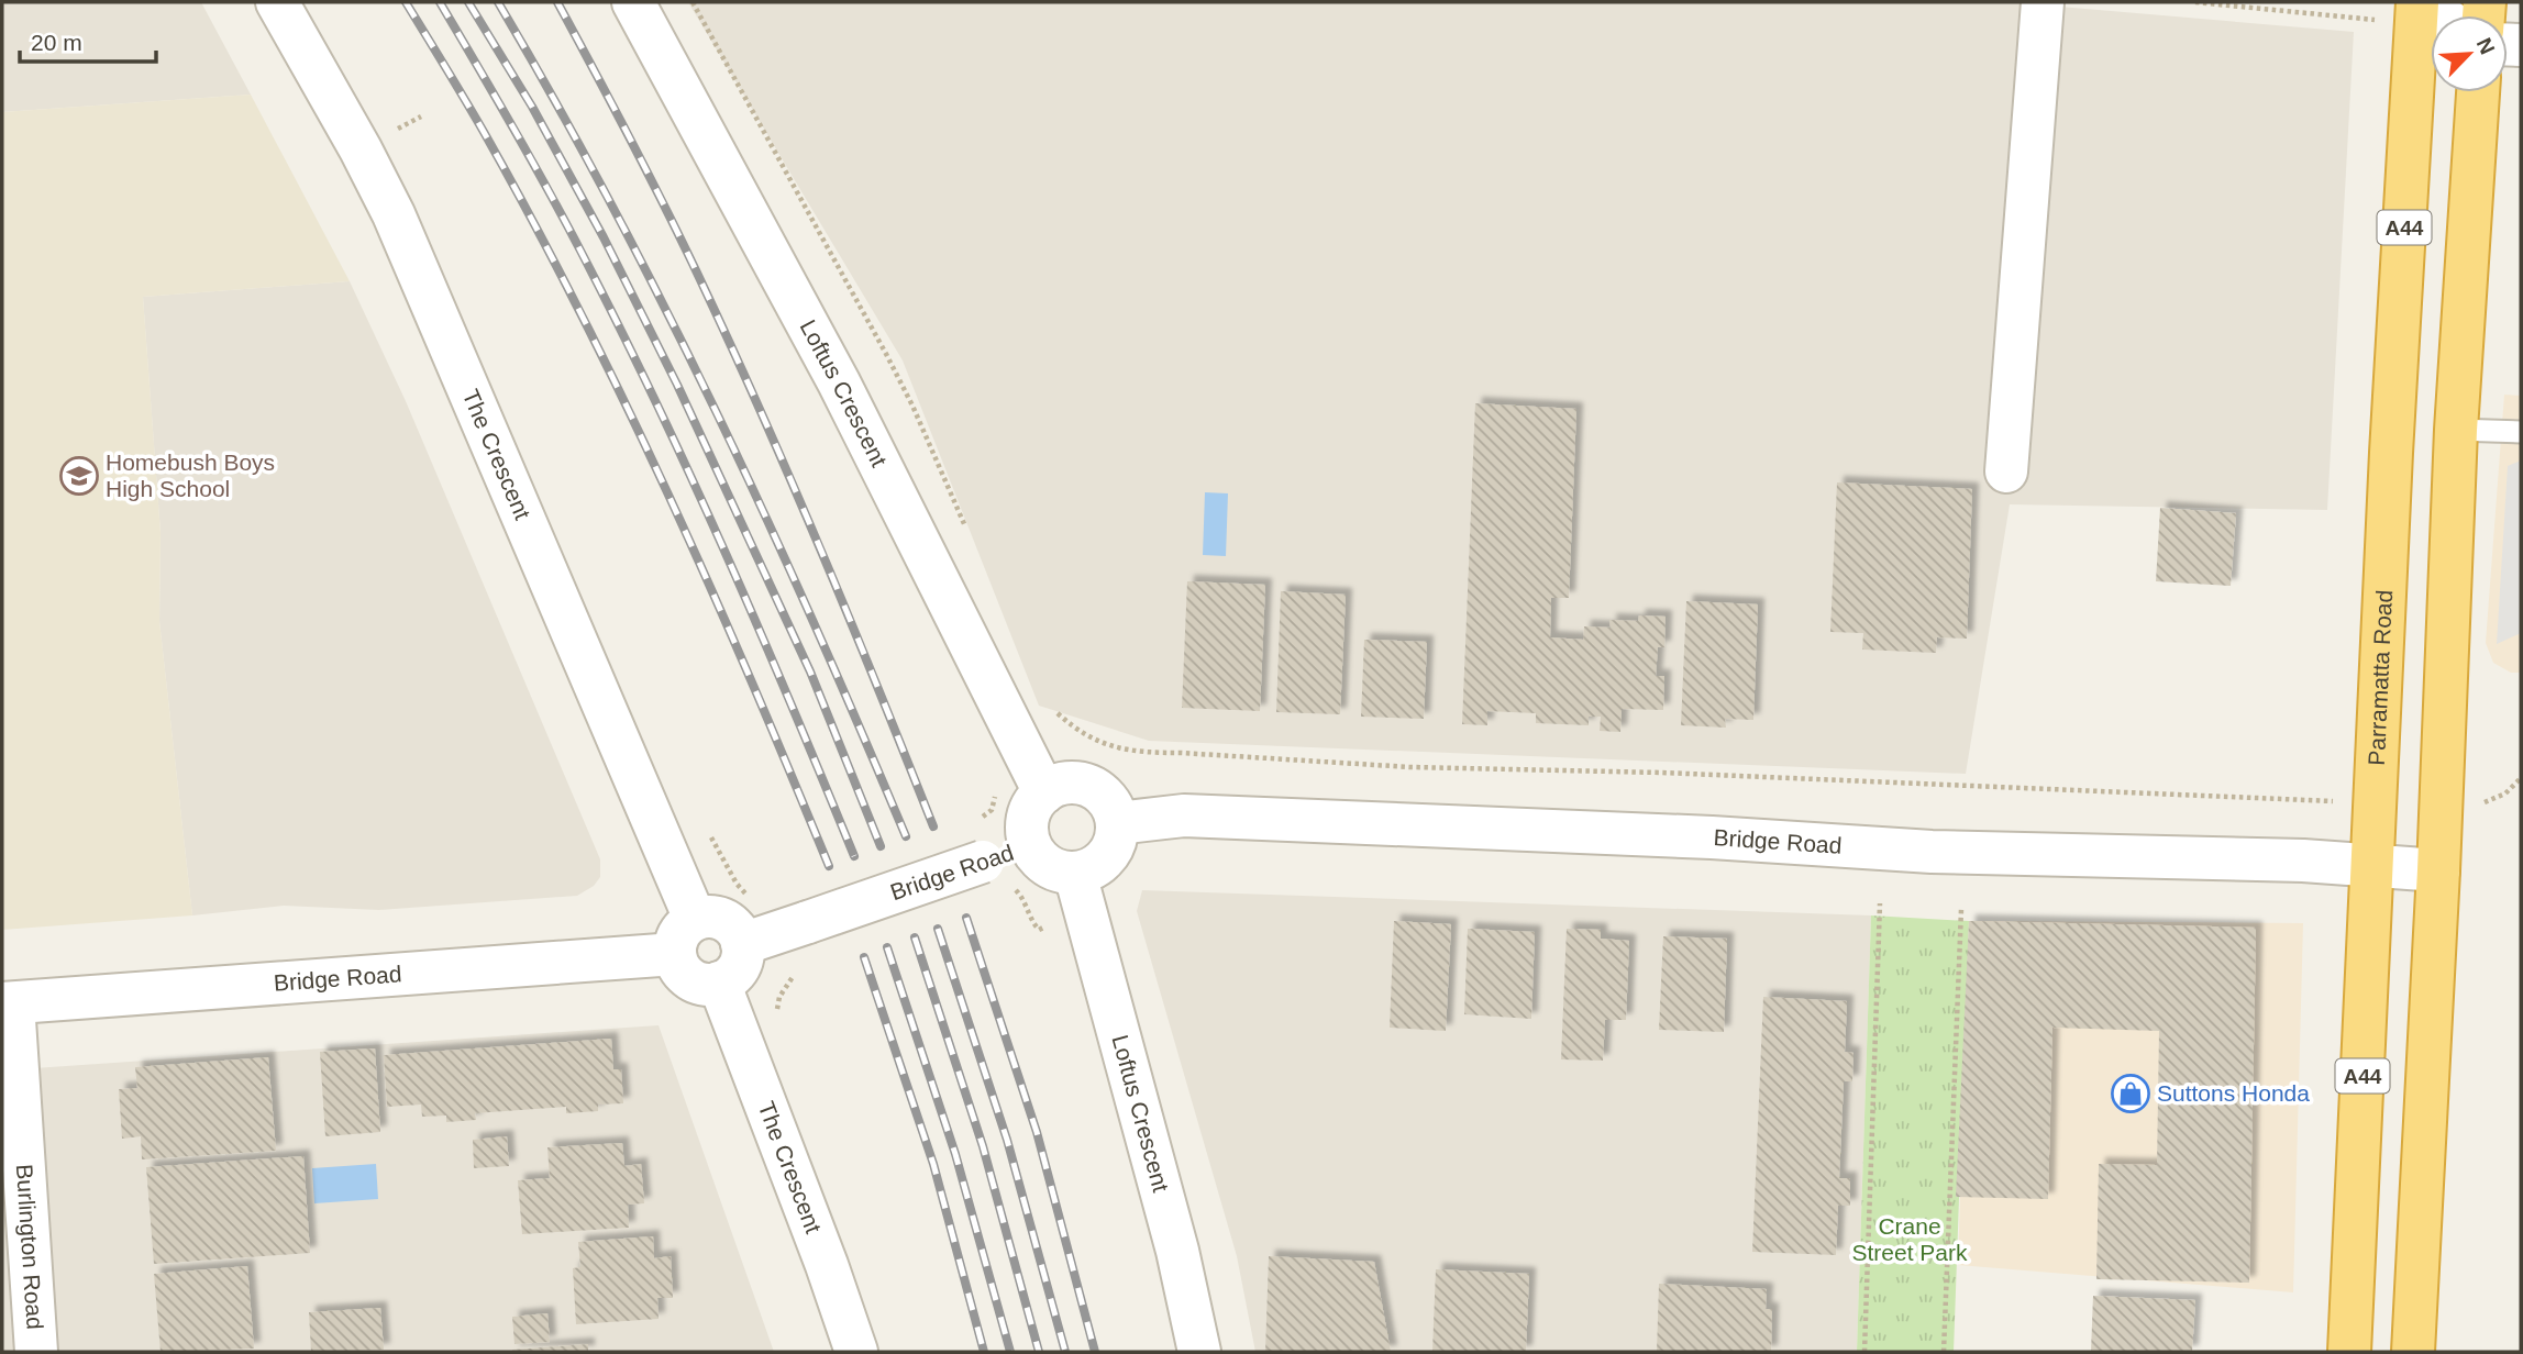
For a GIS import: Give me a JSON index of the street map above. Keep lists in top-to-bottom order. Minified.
{"streets":{"highway":["A44","Parramatta Road"],"street":["Loftus Crescent","The Crescent","Bridge Road","Burlington Road"]},"crossings":[["Loftus Crescent","Bridge Road"],["The Crescent","Bridge Road"],["Parramatta Road","Bridge Road"],["Bridge Road","Burlington Road"]],"parks":["Crane Street Park"],"places":{"school or university":["Homebush Boys High School"],"shop":["Suttons Honda"]},"scale_bar":"20 m","north":"top right"}
